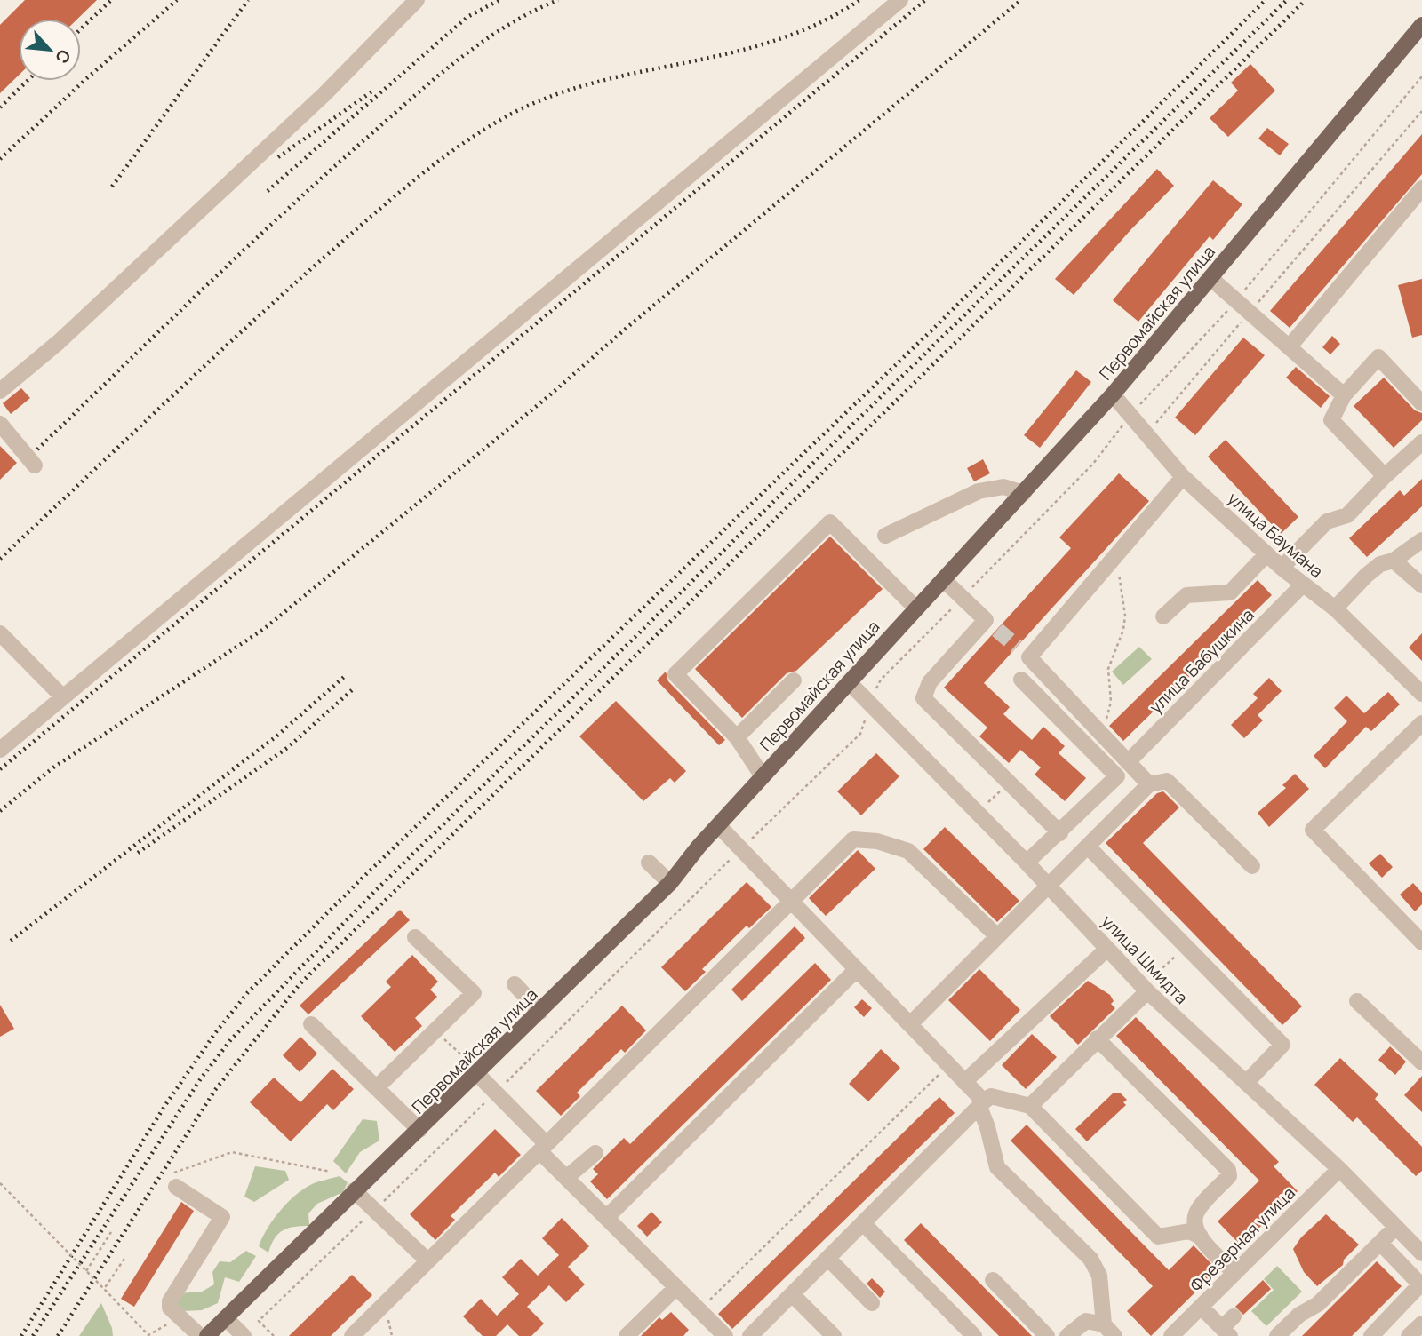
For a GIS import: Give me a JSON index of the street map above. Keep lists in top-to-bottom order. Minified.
{"streets":{"main road":["Первомайская улица"],"street":["улица Баумана","улица Бабушкина","улица Шмидта","Фрезерная улица"]},"crossings":[["Первомайская улица","улица Баумана"],["Первомайская улица","улица Шмидта"],["улица Баумана","улица Бабушкина"],["улица Шмидта","Фрезерная улица"]],"north":"bottom right"}
